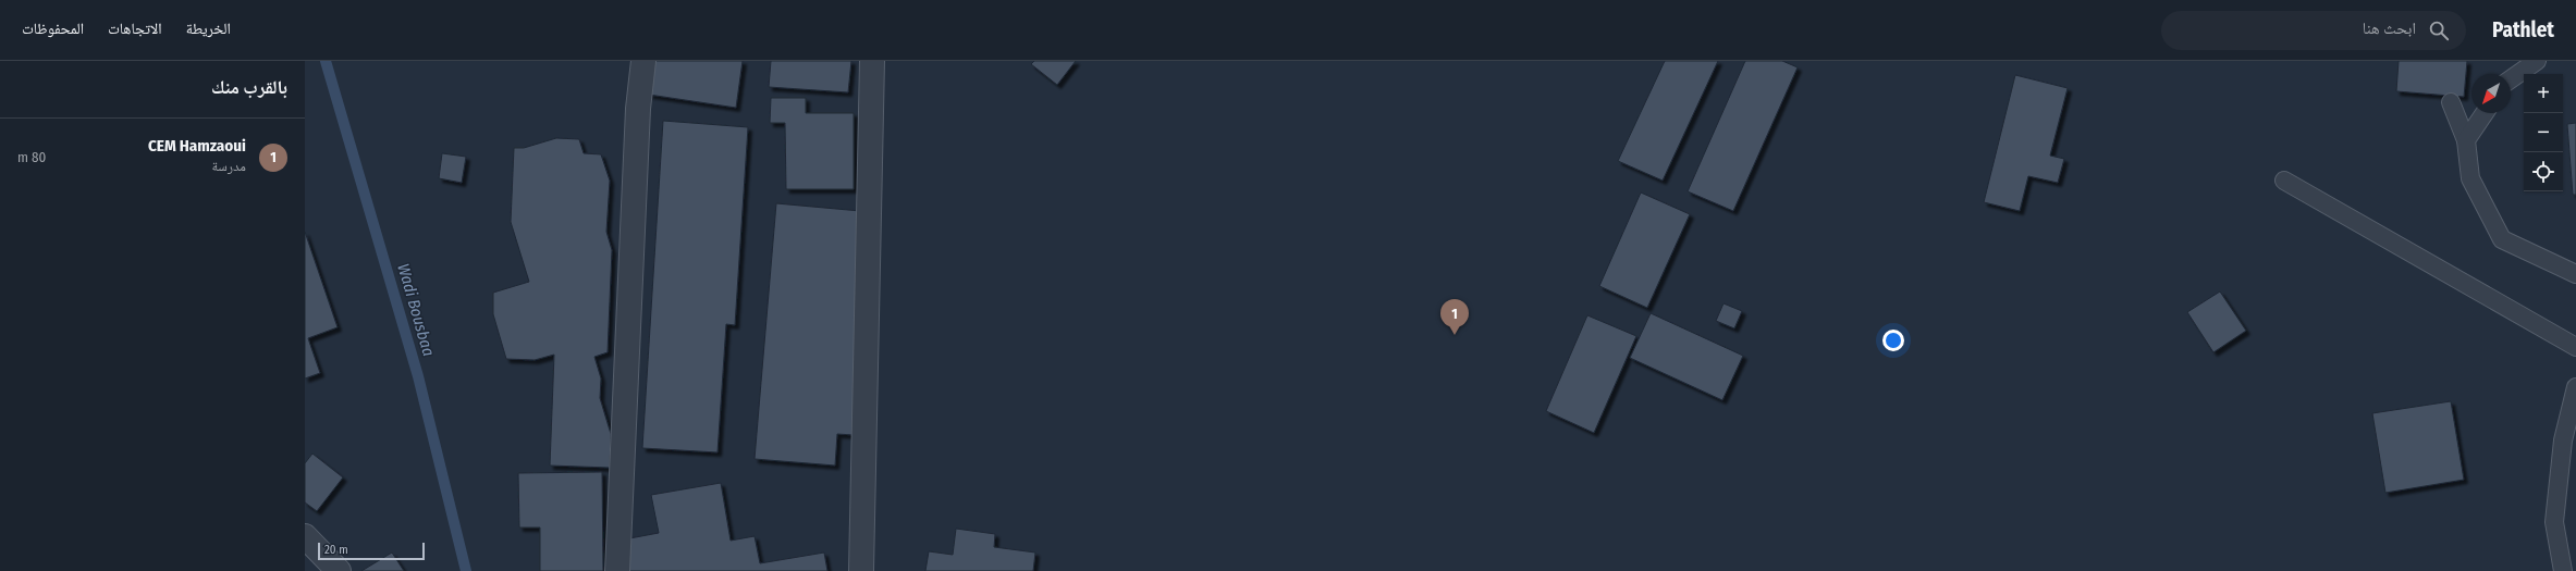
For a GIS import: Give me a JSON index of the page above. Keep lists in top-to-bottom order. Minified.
{"water":["Wadi Bousbaa"],"scale_bar":"20 m","north":"bottom left","page":{"header":"Pathlet","search":"ابحث هنا","nav":["الخريطة","الاتجاهات","المحفوظات"],"heading":"بالقرب منك","map_buttons":["+","−"],"list":[{"mark":"1","name":"CEM Hamzaoui","note":"مدرسة","value":"80 m"}],"pins":"1","scale":"20 m"}}
